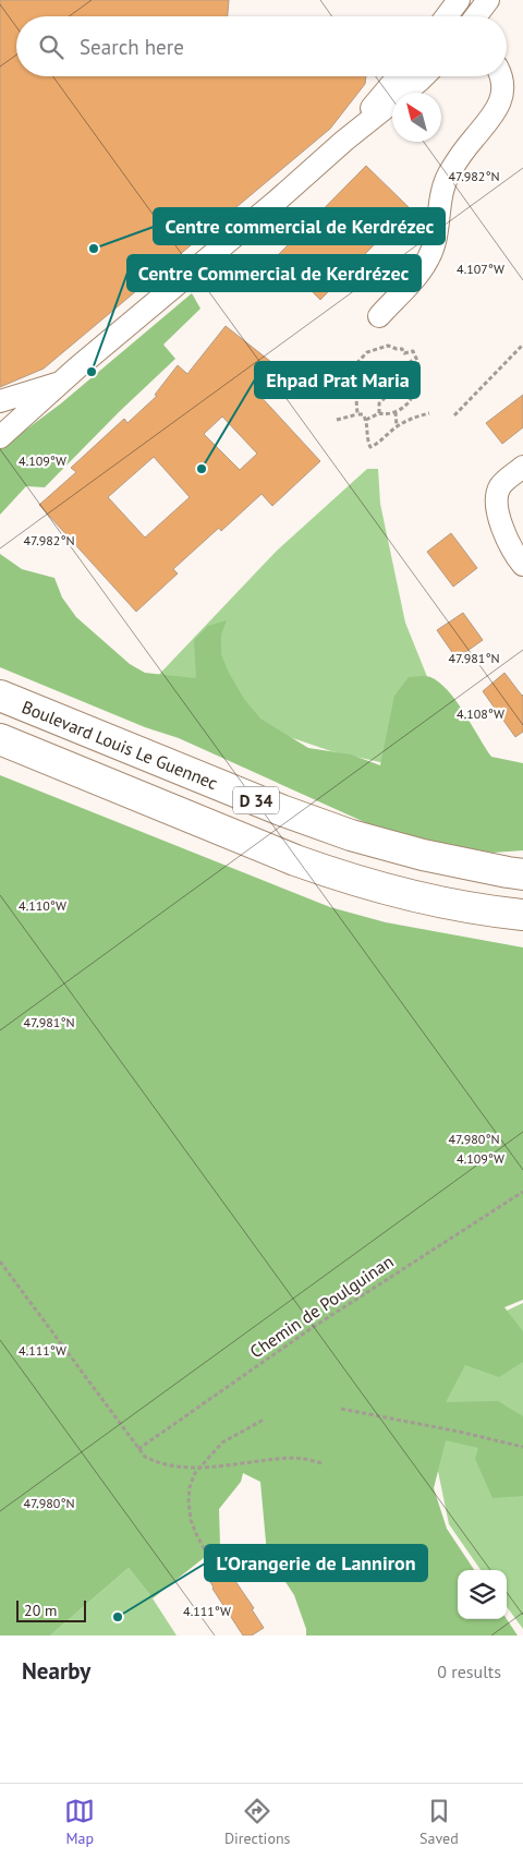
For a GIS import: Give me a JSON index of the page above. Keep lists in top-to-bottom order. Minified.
{"streets":{"main road":["Boulevard Louis Le Guennec","D 34"],"path":["Chemin de Poulguinan"]},"places":["Centre commercial de Kerdrézec","Centre Commercial de Kerdrézec","Ehpad Prat Maria","L'Orangerie de Lanniron"],"scale_bar":"20 m","north":"top left","page":{"search":"Search here","scale":"20 m","heading":["Nearby","0 results"],"nav":["Map","Directions","Saved"]},"coordinates":["47.982°N","4.107°W","4.109°W","47.981°N","4.108°W","4.110°W","47.980°N","4.111°W"]}
